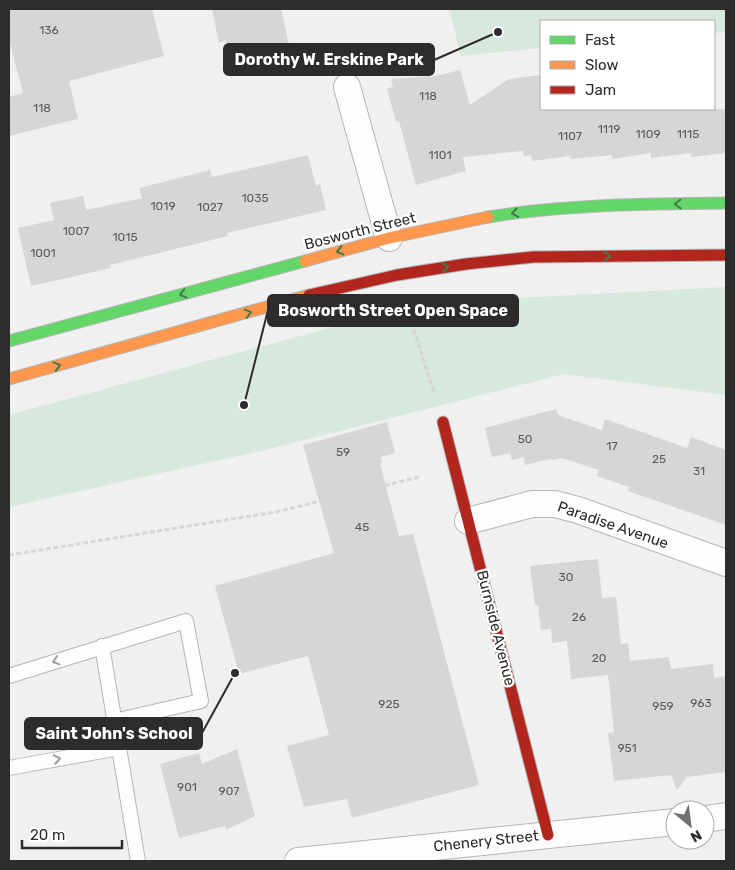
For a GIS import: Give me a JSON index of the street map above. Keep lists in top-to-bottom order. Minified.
{"streets":{"main road":["Bosworth Street","Burnside Avenue"],"street":["Paradise Avenue","Chenery Street"]},"crossings":[["Paradise Avenue","Burnside Avenue"],["Burnside Avenue","Chenery Street"]],"places":["Dorothy W. Erskine Park","Bosworth Street Open Space","Saint John's School"],"house_numbers":["136","118","118","1119","1109","1115","1107","1101","1035","1019","1027","1007","1015","1001","50","17","59","25","31","45","30","26","20","963","925","959","951","901","907"],"legend":["Fast","Slow","Jam"],"scale_bar":"20 m","north":"bottom right"}
